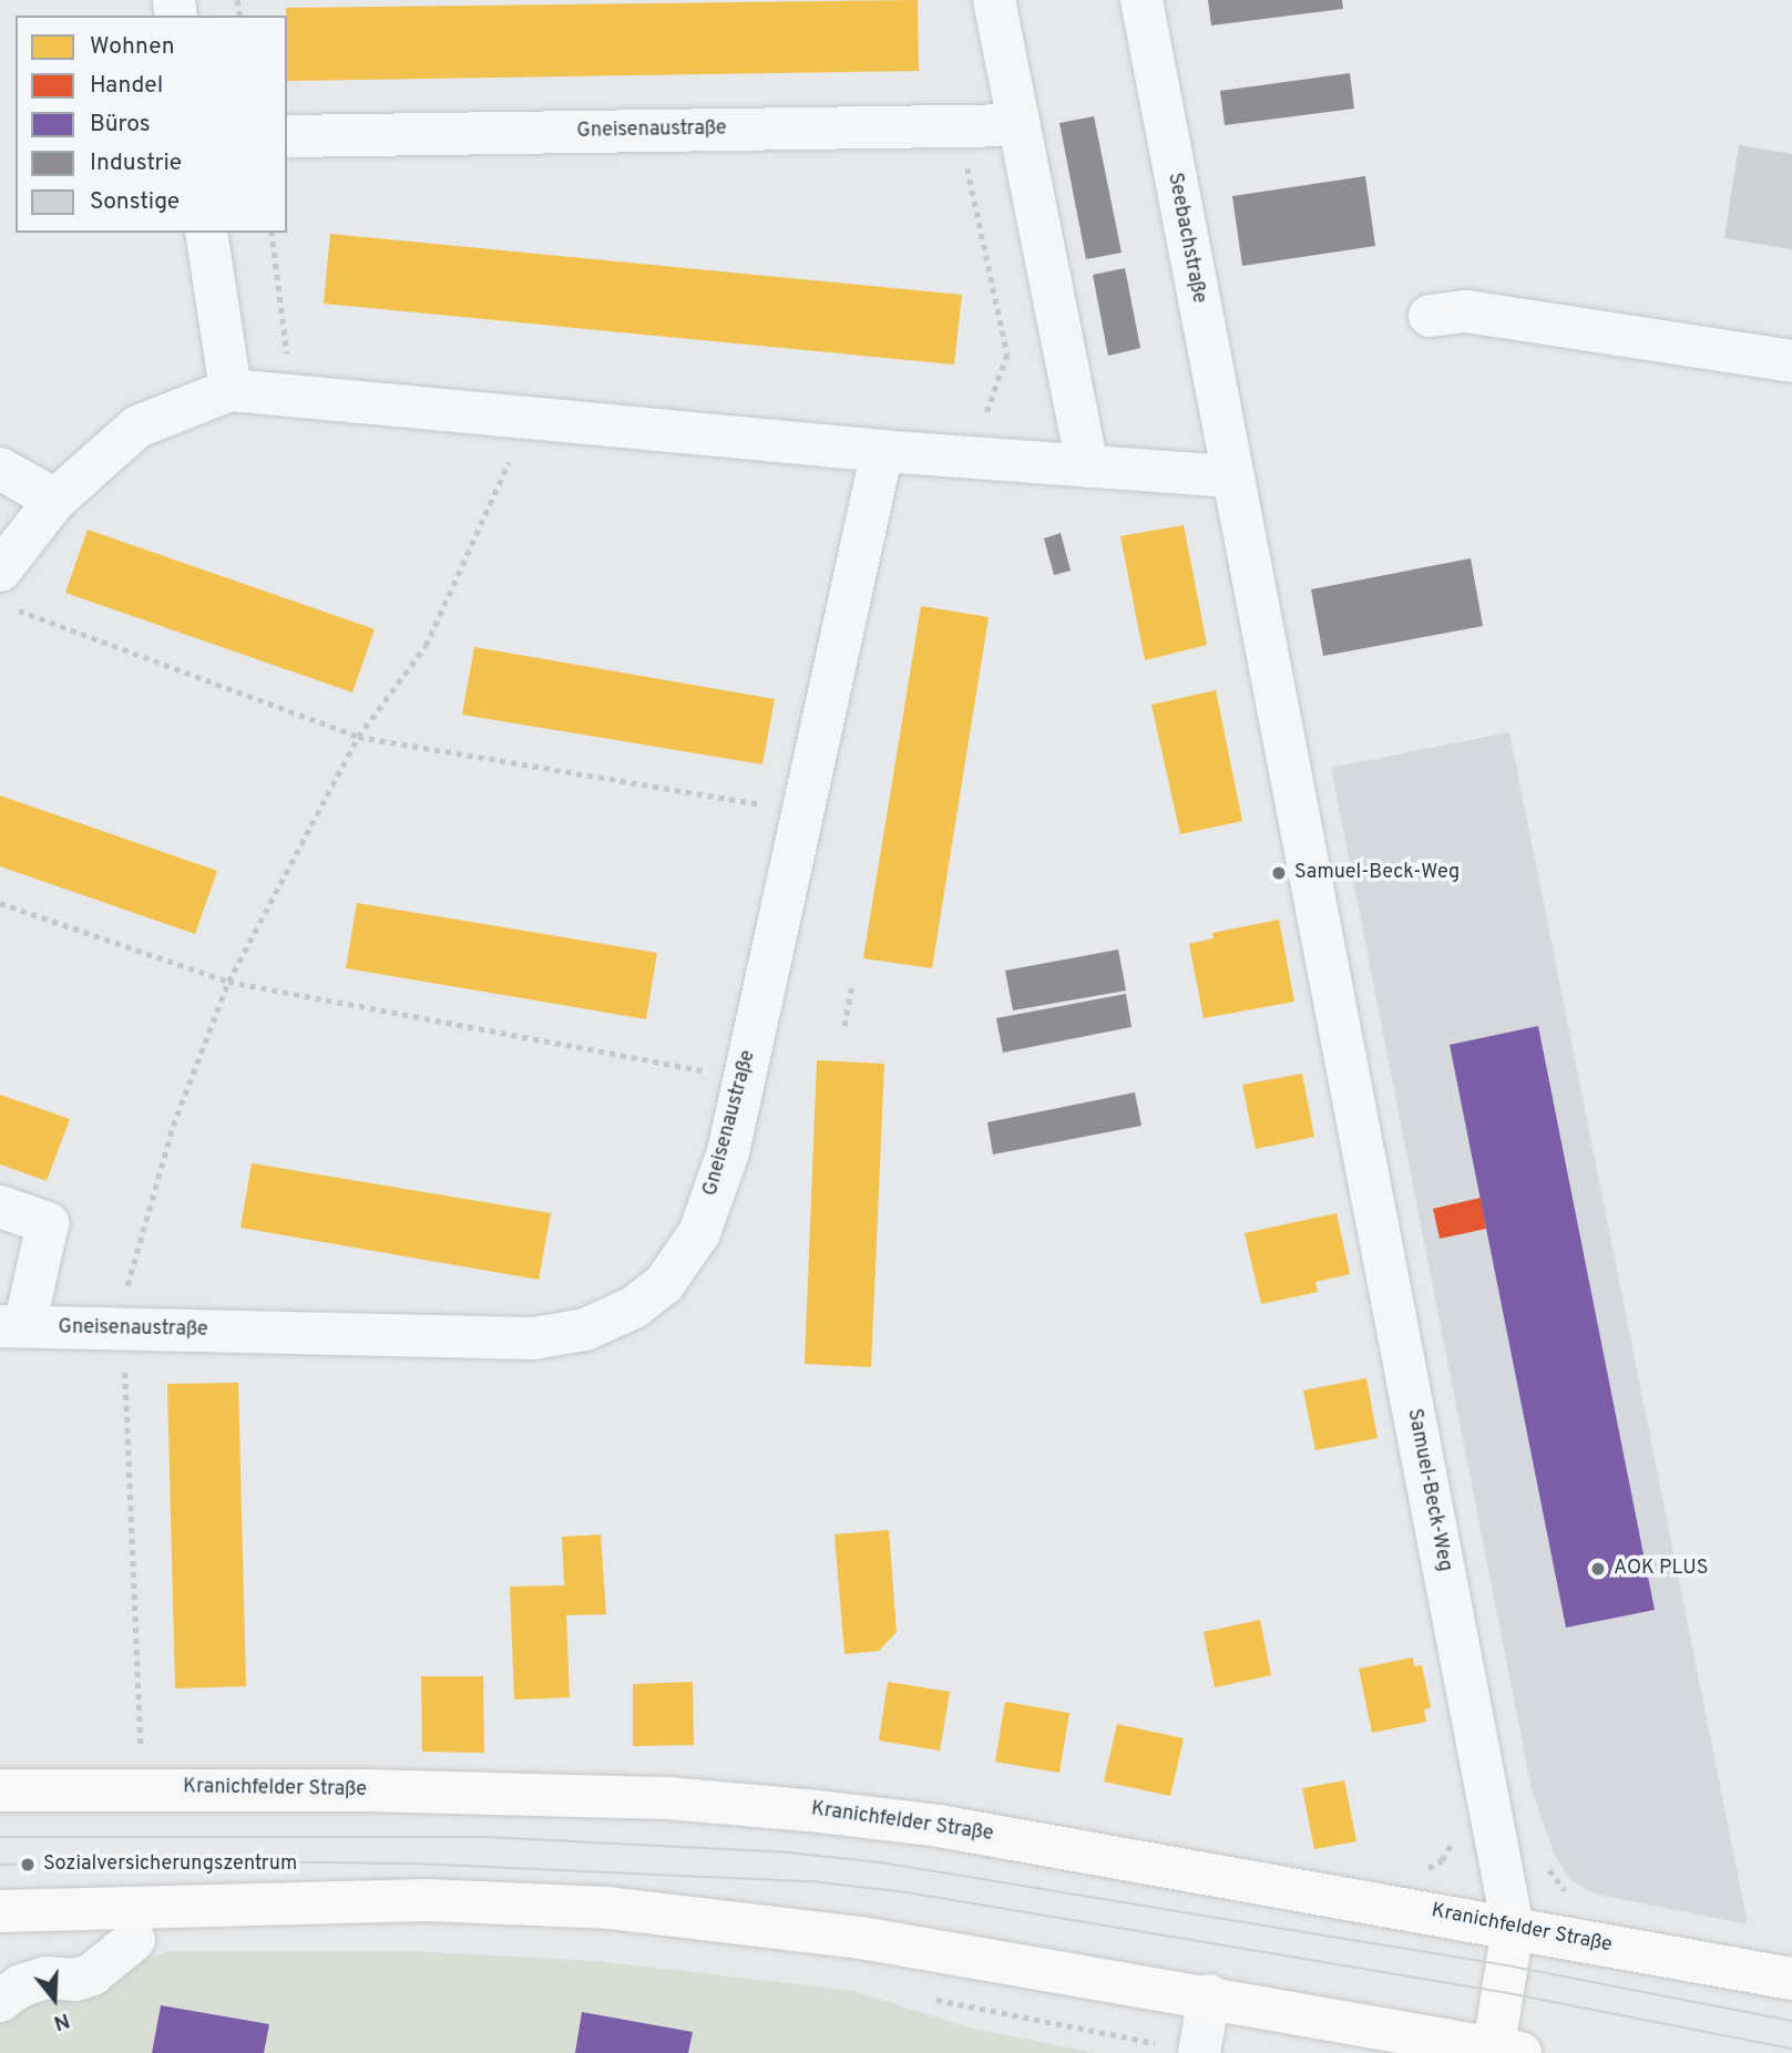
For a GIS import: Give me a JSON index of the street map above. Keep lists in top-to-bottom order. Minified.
{"streets":{"main road":["Samuel-Beck-Weg","Kranichfelder Straße"],"street":["Gneisenaustraße","Seebachstraße"]},"crossings":[["Seebachstraße","Samuel-Beck-Weg"],["Samuel-Beck-Weg","Kranichfelder Straße"]],"places":["Samuel-Beck-Weg","AOK PLUS","Sozialversicherungszentrum"],"legend":["Wohnen","Handel","Büros","Industrie","Sonstige"],"north":"bottom"}
